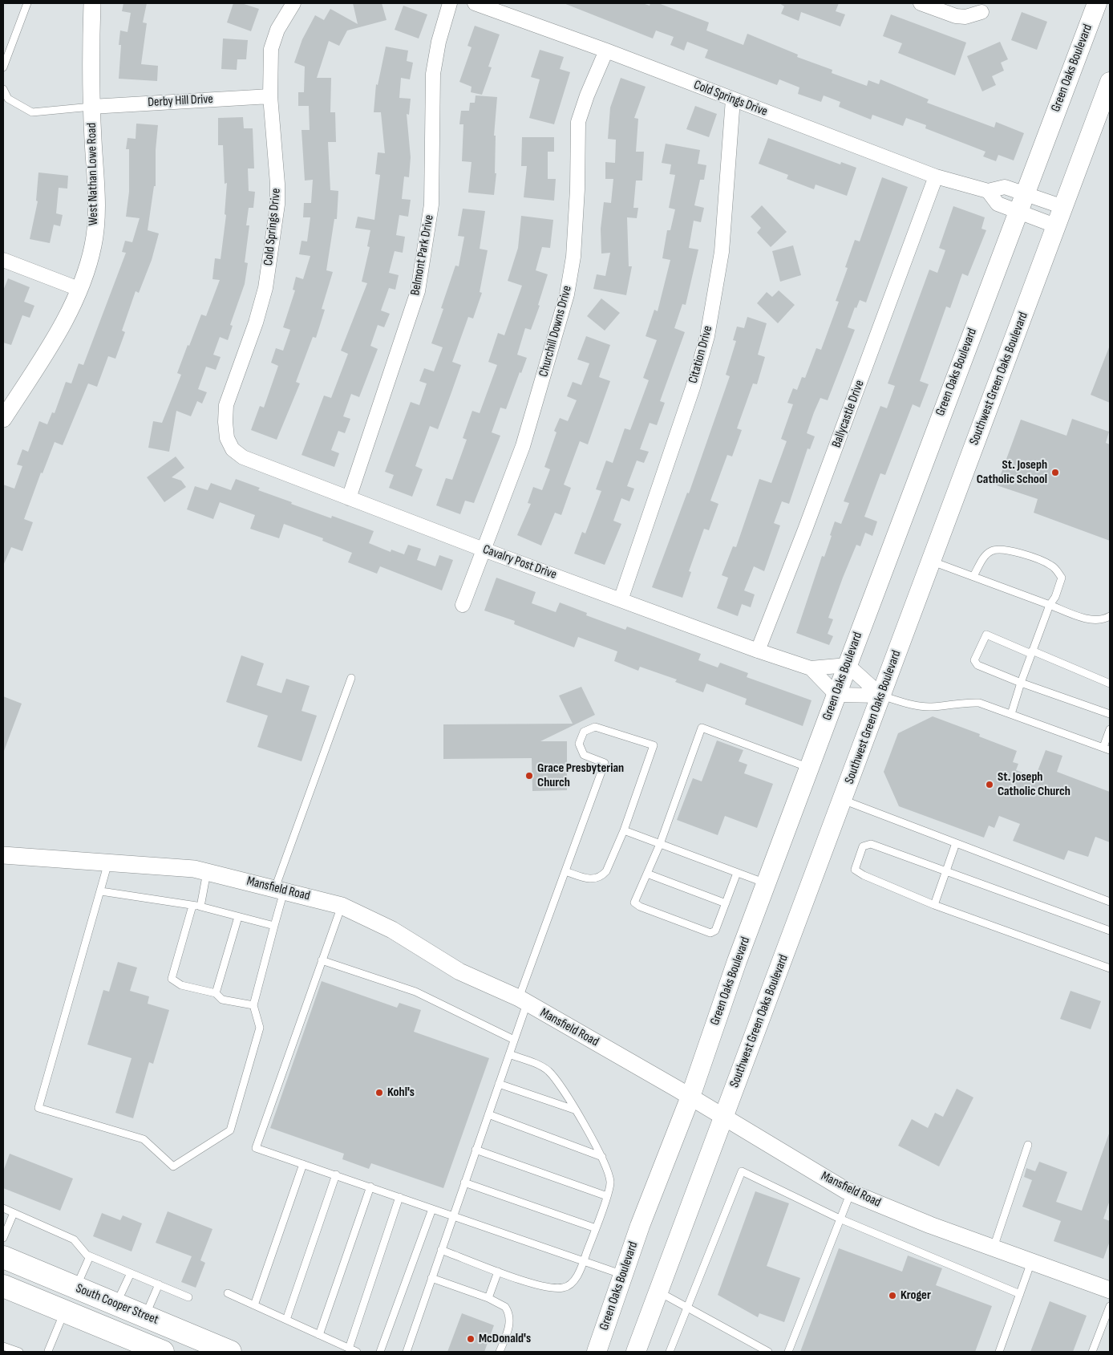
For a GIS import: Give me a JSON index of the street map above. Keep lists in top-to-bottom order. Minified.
{"streets":{"main road":["Green Oaks Boulevard","Southwest Green Oaks Boulevard","South Cooper Street"],"street":["Cold Springs Drive","Derby Hill Drive","West Nathan Lowe Road","Belmont Park Drive","Churchill Downs Drive","Citation Drive","Ballycastle Drive","Cavalry Post Drive","Mansfield Road"]},"crossings":[["Green Oaks Boulevard","Cold Springs Drive"],["Green Oaks Boulevard","Cavalry Post Drive"],["Green Oaks Boulevard","Mansfield Road"],["Cold Springs Drive","Derby Hill Drive"],["Cold Springs Drive","Churchill Downs Drive"],["Cold Springs Drive","Citation Drive"],["Cold Springs Drive","Southwest Green Oaks Boulevard"],["Cold Springs Drive","Ballycastle Drive"],["Cold Springs Drive","Cavalry Post Drive"],["Derby Hill Drive","West Nathan Lowe Road"],["Belmont Park Drive","Cavalry Post Drive"],["Churchill Downs Drive","Cavalry Post Drive"],["Citation Drive","Cavalry Post Drive"],["Southwest Green Oaks Boulevard","Mansfield Road"],["Ballycastle Drive","Cavalry Post Drive"]],"places":["St. Joseph Catholic School","Grace Presbyterian Church","St. Joseph Catholic Church","Kohl's","Kroger","McDonald's"]}
